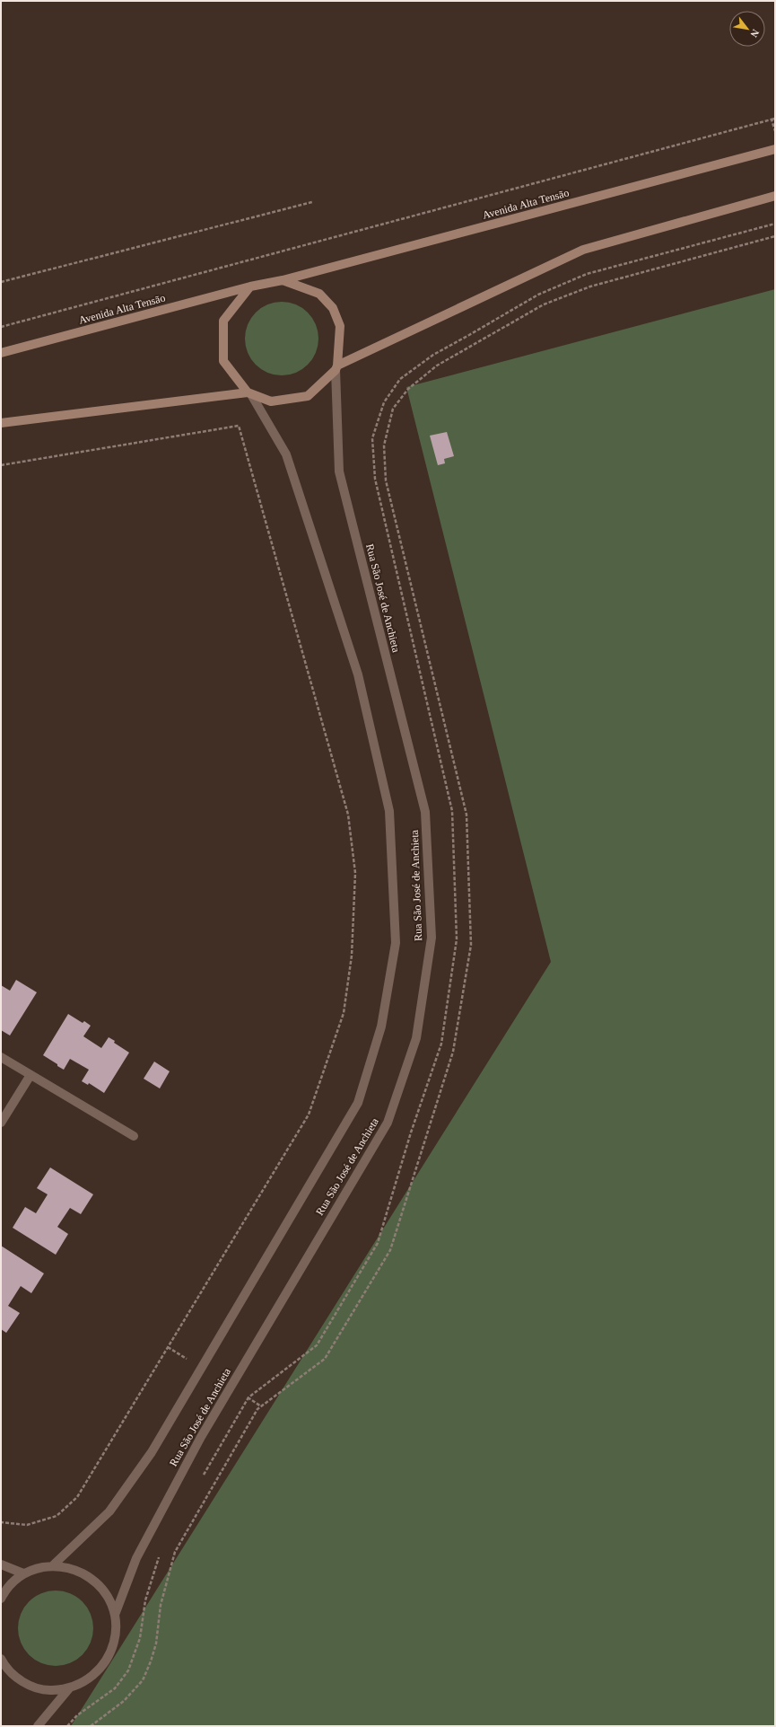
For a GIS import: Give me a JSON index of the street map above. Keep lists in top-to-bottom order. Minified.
{"streets":{"street":["Avenida Alta Tensāo","Rua São José de Anchieta"]},"crossings":[["Avenida Alta Tensāo","Rua São José de Anchieta"]],"north":"bottom right"}
